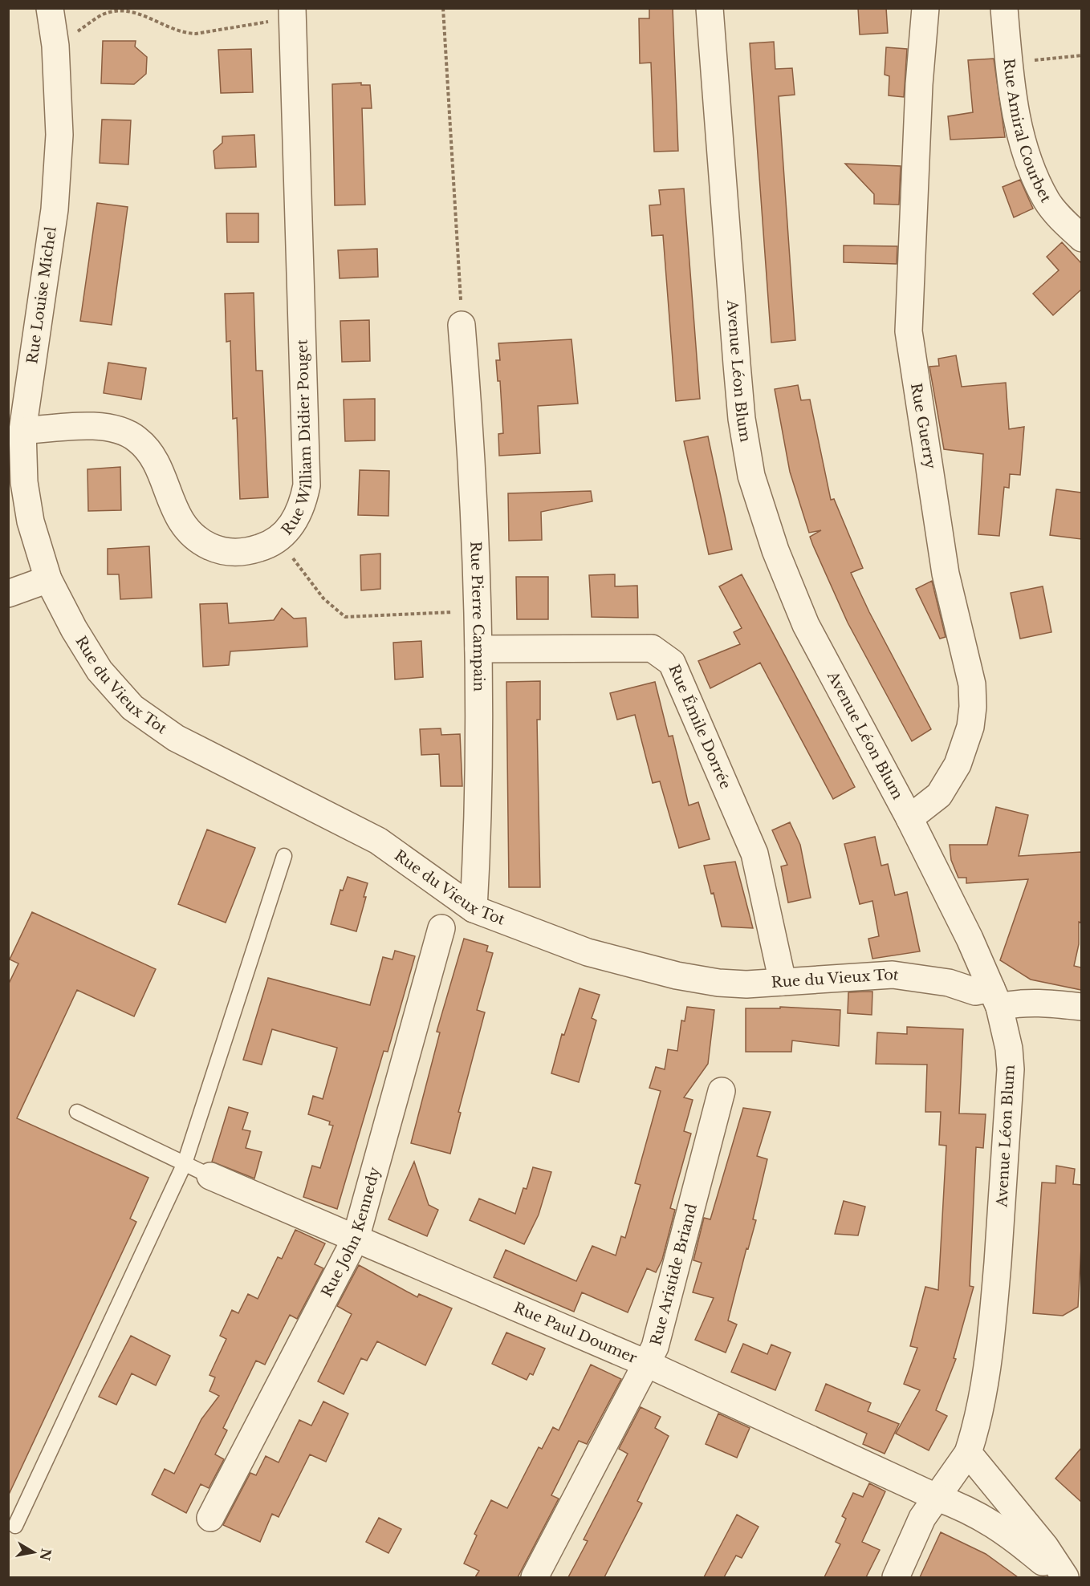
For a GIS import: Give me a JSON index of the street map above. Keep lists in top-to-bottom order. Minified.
{"streets":{"street":["Rue Amiral Courbet","Rue Louise Michel","Avenue Léon Blum","Rue Guerry","Rue William Didier Pouget","Rue Pierre Campain","Rue du Vieux Tot","Rue Émile Dorrée","Rue John Kennedy","Rue Aristide Briand","Rue Paul Doumer"]},"crossings":[["Rue Louise Michel","Rue William Didier Pouget"],["Rue Louise Michel","Rue du Vieux Tot"],["Avenue Léon Blum","Rue Guerry"],["Avenue Léon Blum","Rue du Vieux Tot"],["Avenue Léon Blum","Rue Paul Doumer"],["Rue Pierre Campain","Rue du Vieux Tot"],["Rue Pierre Campain","Rue Émile Dorrée"],["Rue du Vieux Tot","Rue Émile Dorrée"],["Rue John Kennedy","Rue Paul Doumer"],["Rue Aristide Briand","Rue Paul Doumer"]],"north":"right"}
